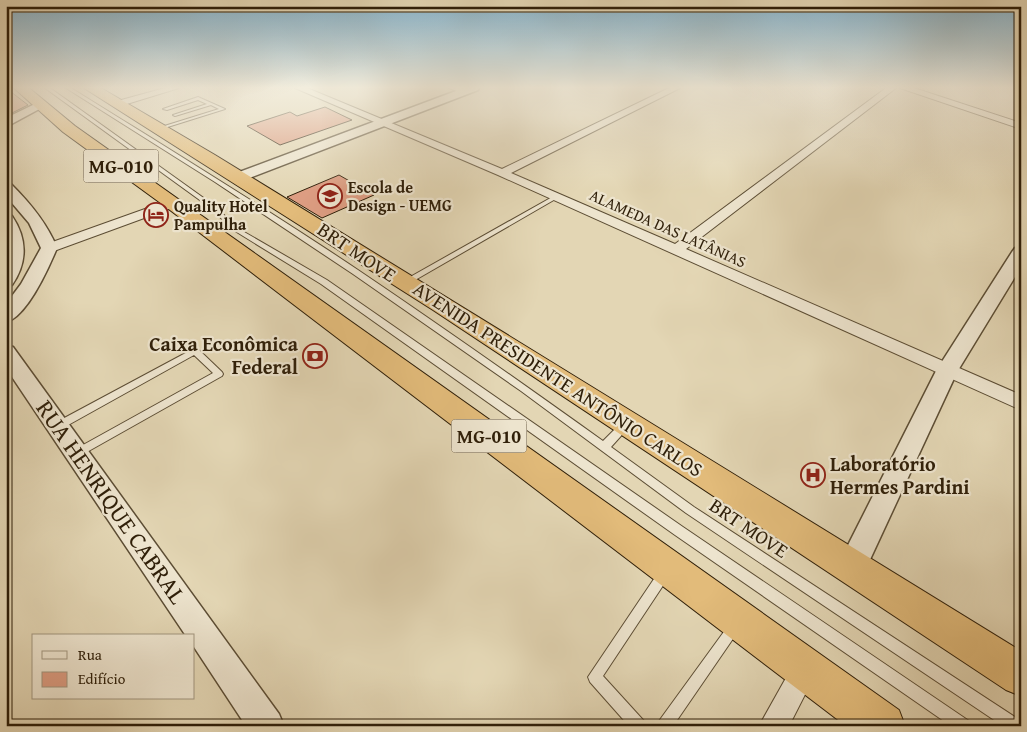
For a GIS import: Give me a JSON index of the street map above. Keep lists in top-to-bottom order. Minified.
{"streets":{"highway":["MG-010","AVENIDA PRESIDENTE ANTÔNIO CARLOS"],"street":["ALAMEDA DAS LATÂNIAS","RUA HENRIQUE CABRAL"],"lane":["BRT MOVE"]},"places":{"school or university":["Escola de Design - UEMG"],"hotel":["Quality Hotel Pampulha"],"bank":["Caixa Econômica Federal"],"hospital":["Laboratório Hermes Pardini"]},"legend":["Rua","Edifício"]}
